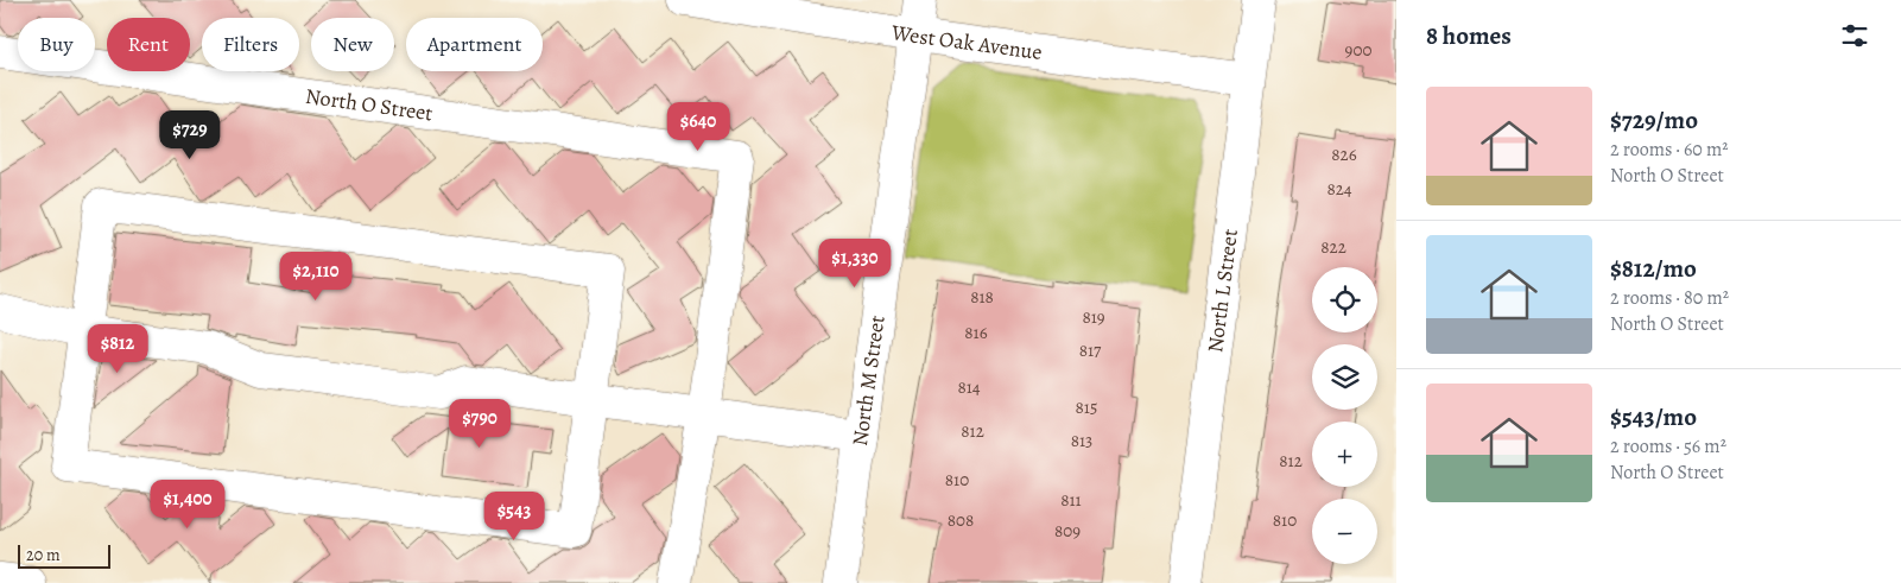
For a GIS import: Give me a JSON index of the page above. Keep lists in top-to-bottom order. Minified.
{"streets":{"street":["West Oak Avenue","North O Street","North L Street","North M Street"]},"crossings":[["West Oak Avenue","North L Street"],["West Oak Avenue","North M Street"]],"house_numbers":["900","826","824","822","818","819","816","817","814","815","812","813","812","810","811","808","810","809"],"scale_bar":"20 m","page":{"heading":"8 homes","chip":["Buy","Rent","Filters","New","Apartment"],"list":[{"name":"$729/mo","note":"2 rooms · 60 m² · North O Street"},{"name":"$812/mo","note":"2 rooms · 80 m² · North O Street"},{"name":"$543/mo","note":"2 rooms · 56 m² · North O Street"}],"price":["$640","$729","$1,330","$2,110","$812","$790","$1,400","$543"],"map_buttons":["+","−"],"scale":"20 m"}}
